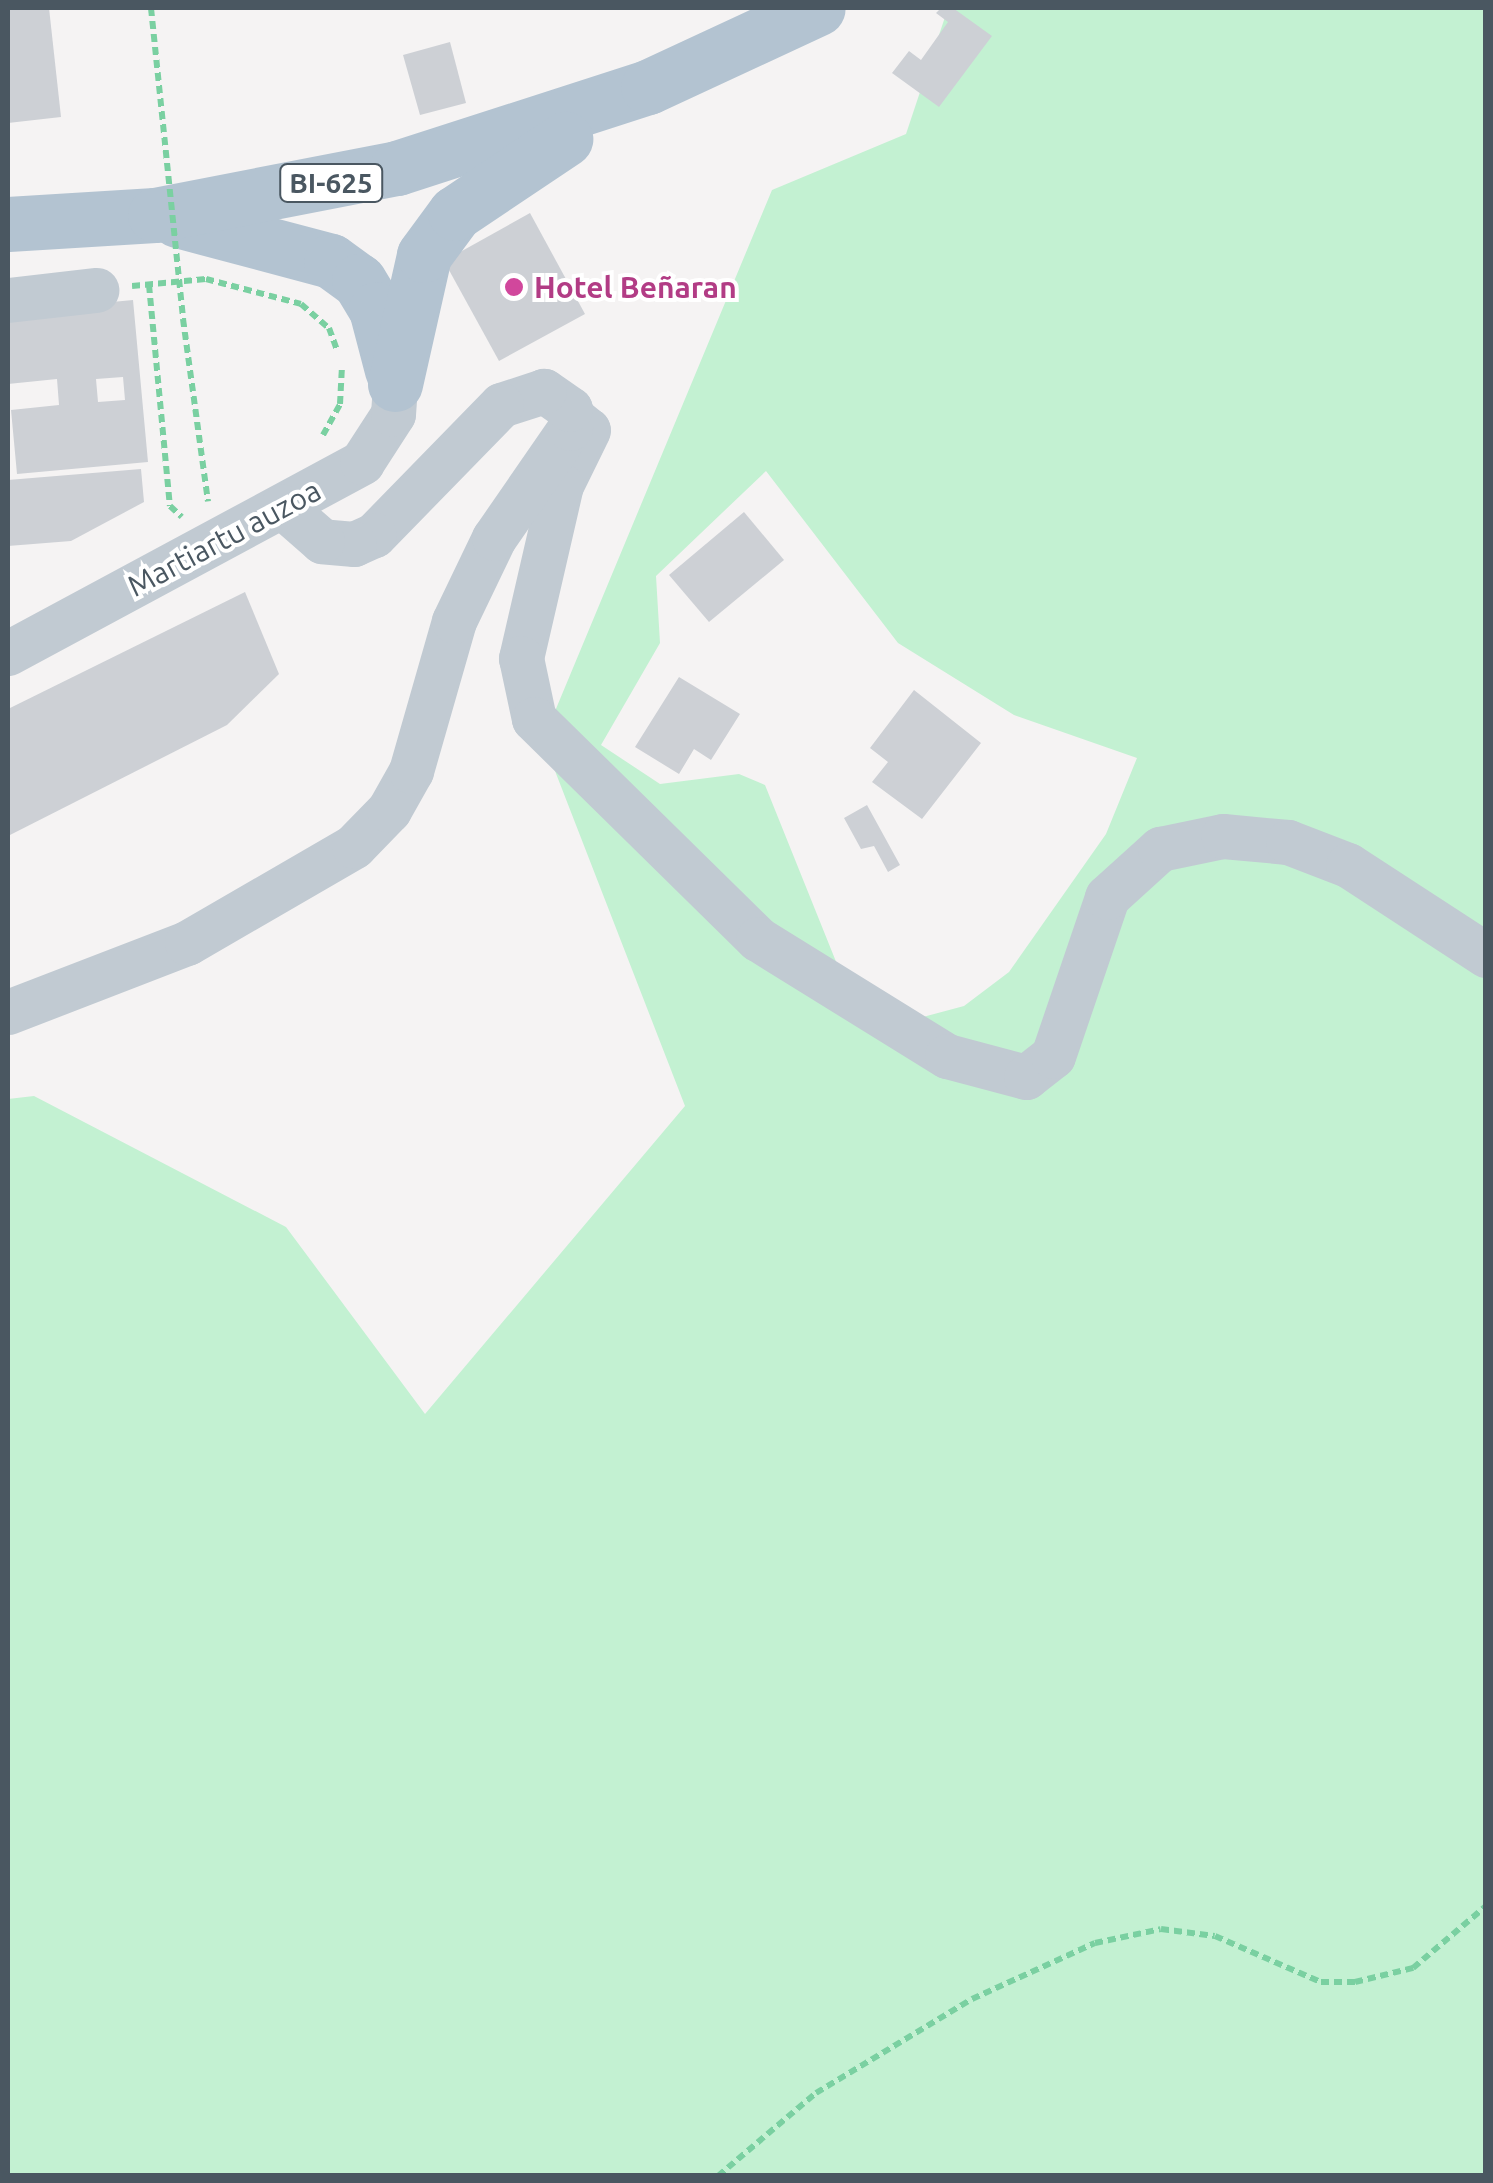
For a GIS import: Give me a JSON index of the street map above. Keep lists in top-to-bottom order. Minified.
{"streets":{"main road":["BI-625"],"street":["Martiartu auzoa"]},"places":["Hotel Beñaran"]}
